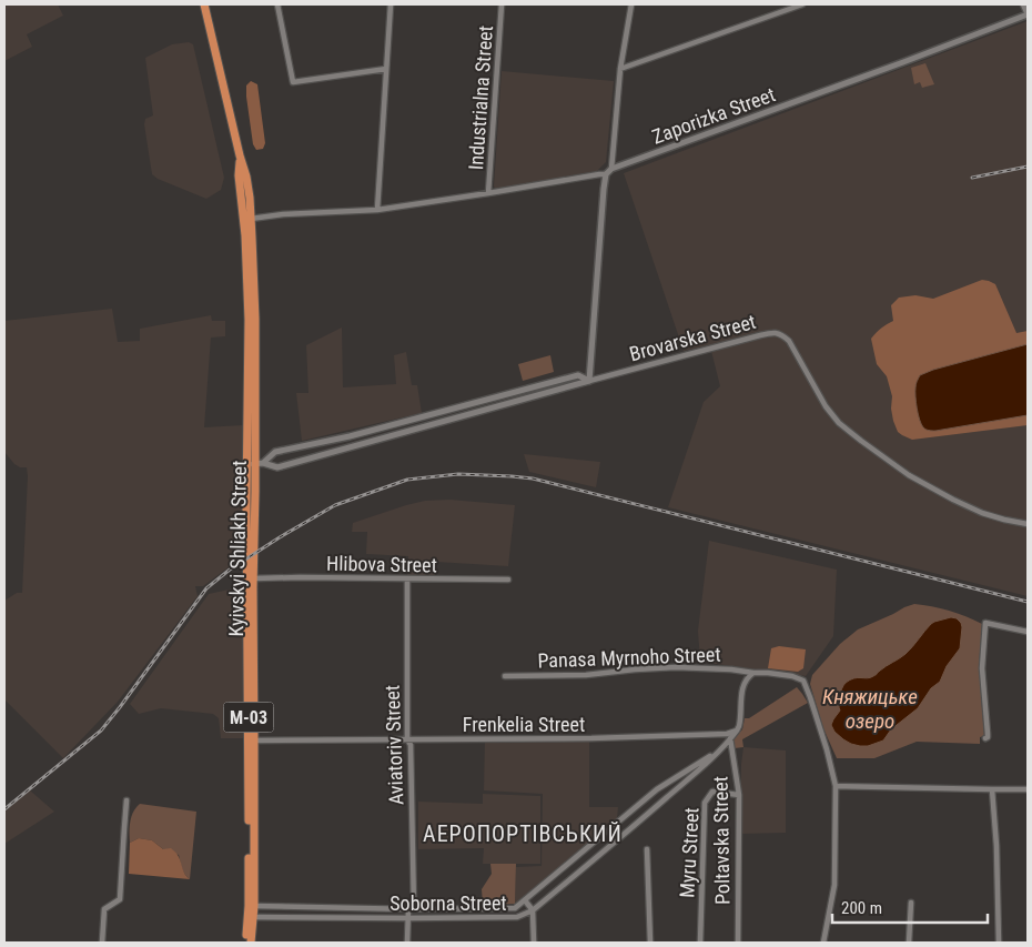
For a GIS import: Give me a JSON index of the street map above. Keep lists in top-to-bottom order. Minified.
{"streets":{"highway":["Kyivskyi Shliakh Street","М-03"],"street":["Industrialna Street","Zaporizka Street","Brovarska Street","Hlibova Street","Panasa Myrnoho Street","Frenkelia Street","Aviatoriv Street","Poltavska Street","Myru Street","Soborna Street"]},"crossings":[["Brovarska Street","Kyivskyi Shliakh Street"],["Kyivskyi Shliakh Street","Hlibova Street"],["Kyivskyi Shliakh Street","Frenkelia Street"],["Kyivskyi Shliakh Street","Soborna Street"],["Hlibova Street","Aviatoriv Street"],["Frenkelia Street","Aviatoriv Street"],["Frenkelia Street","Soborna Street"],["Aviatoriv Street","Soborna Street"],["Poltavska Street","Myru Street"],["Poltavska Street","Soborna Street"]],"districts":["АЕРОПОРТІВСЬКИЙ"],"water":["Княжицьке озеро"],"scale_bar":"200 m"}
